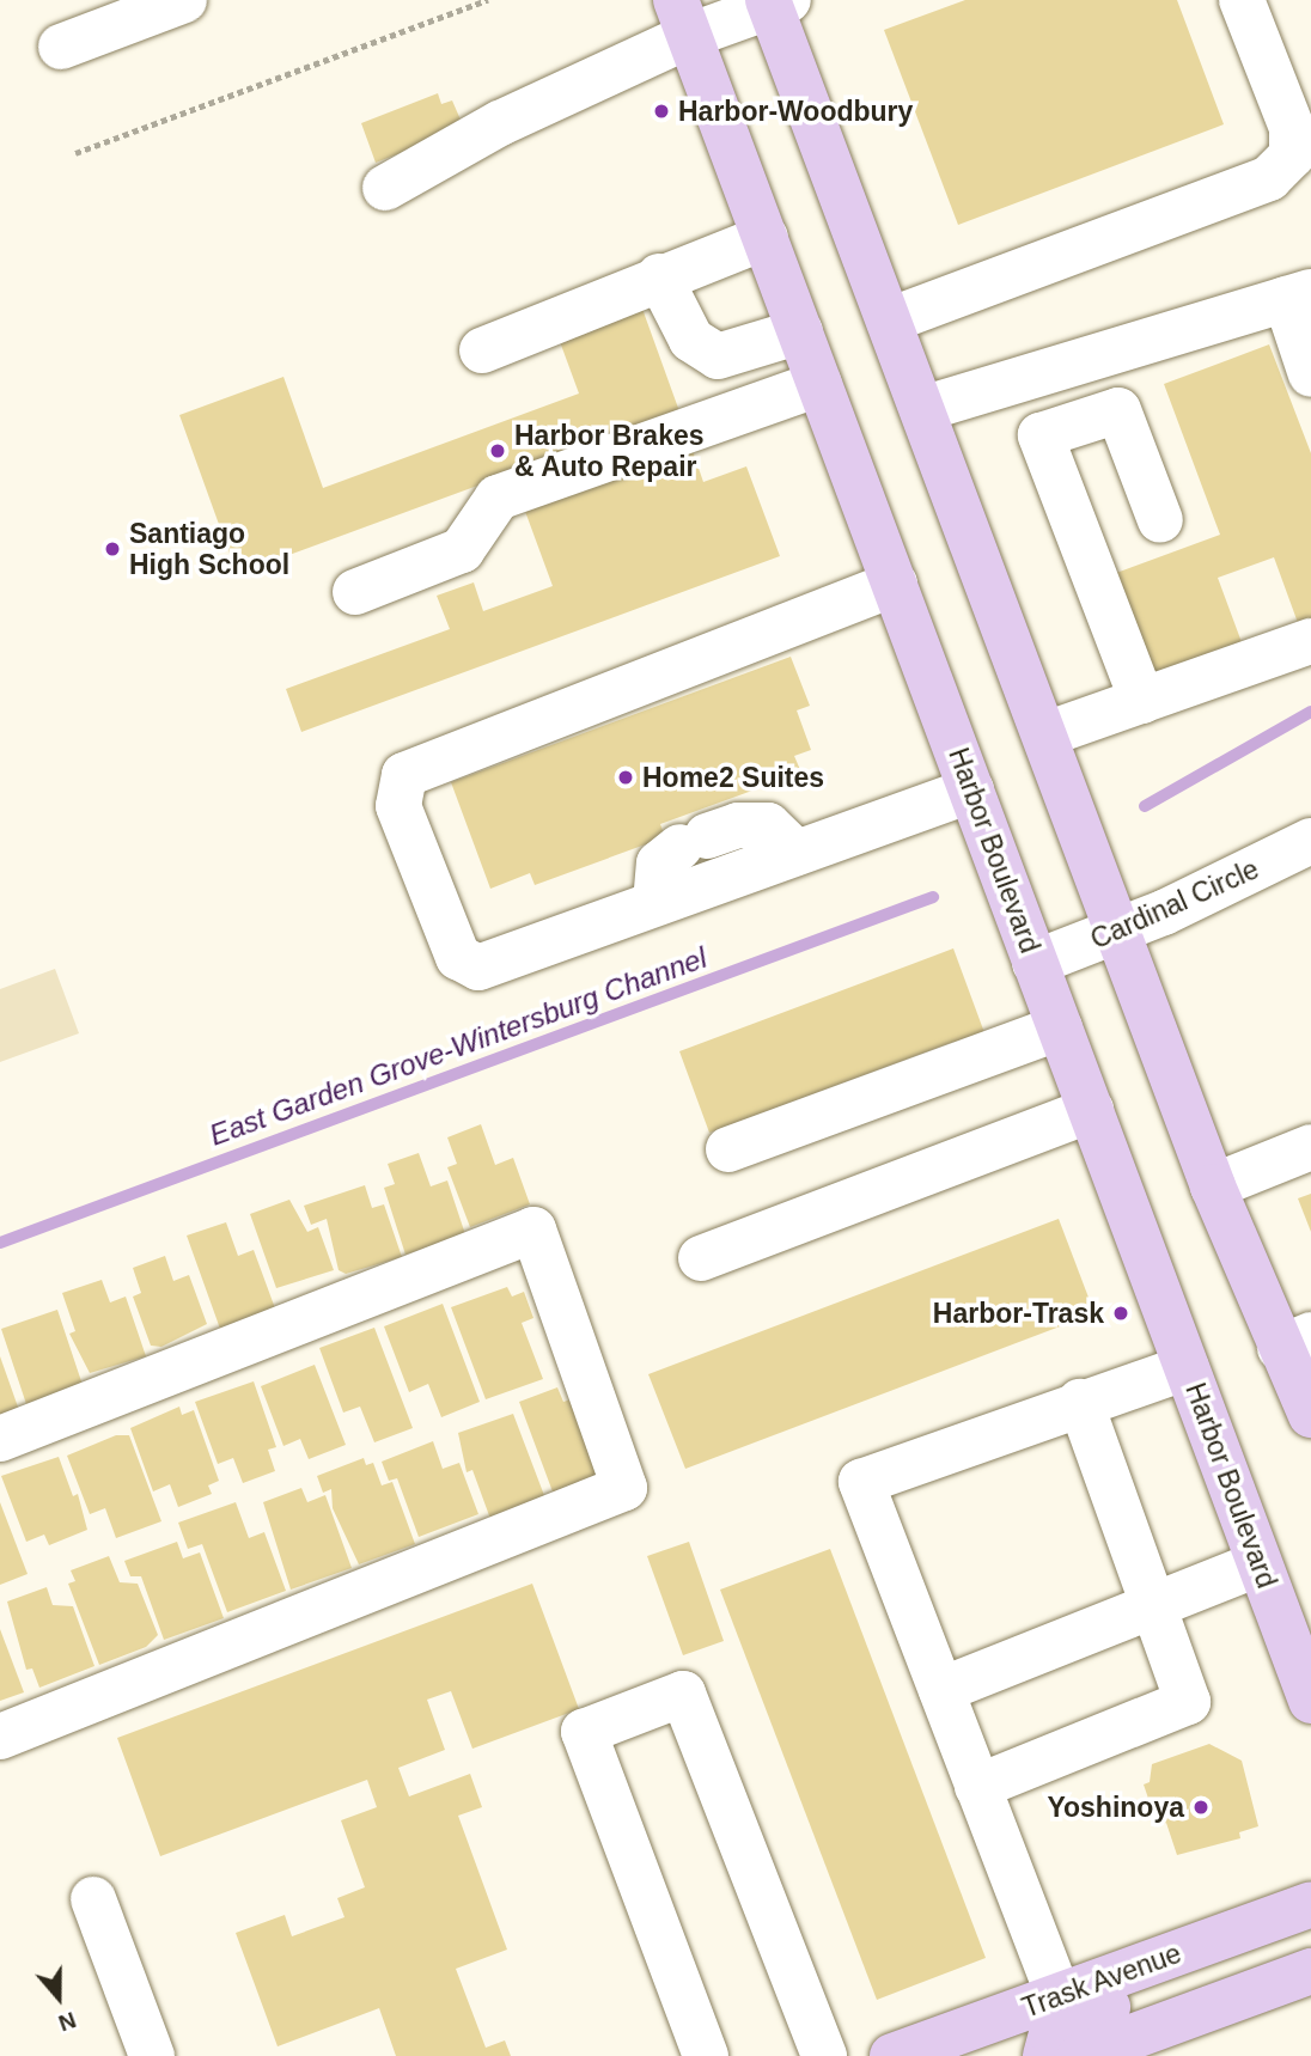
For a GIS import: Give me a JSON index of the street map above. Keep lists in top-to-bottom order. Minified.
{"streets":{"main road":["Harbor Boulevard","Trask Avenue"],"street":["Cardinal Circle"]},"crossings":[["Harbor Boulevard","Cardinal Circle"]],"water":["East Garden Grove-Wintersburg Channel"],"places":["Harbor-Woodbury","Harbor Brakes & Auto Repair","Santiago High School","Home2 Suites","Harbor-Trask","Yoshinoya"],"north":"bottom"}
